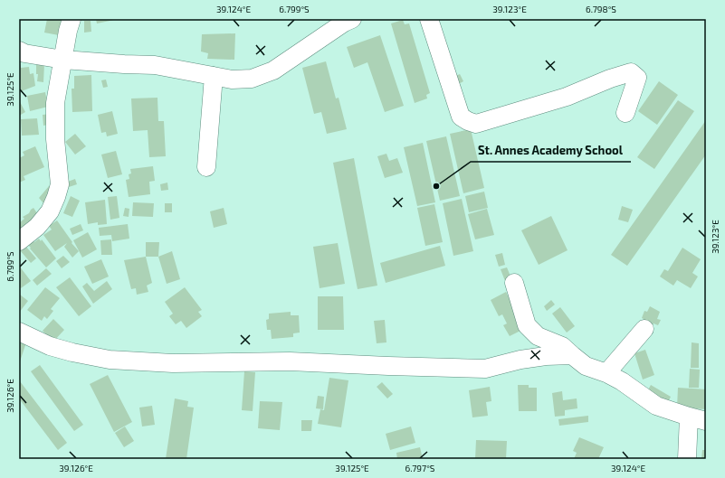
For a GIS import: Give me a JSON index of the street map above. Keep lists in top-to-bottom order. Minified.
{"places":["St. Annes Academy School"],"coordinates":["39.124°E","6.799°S","39.123°E","6.798°S","39.125°E","39.126°E","6.797°S"]}
